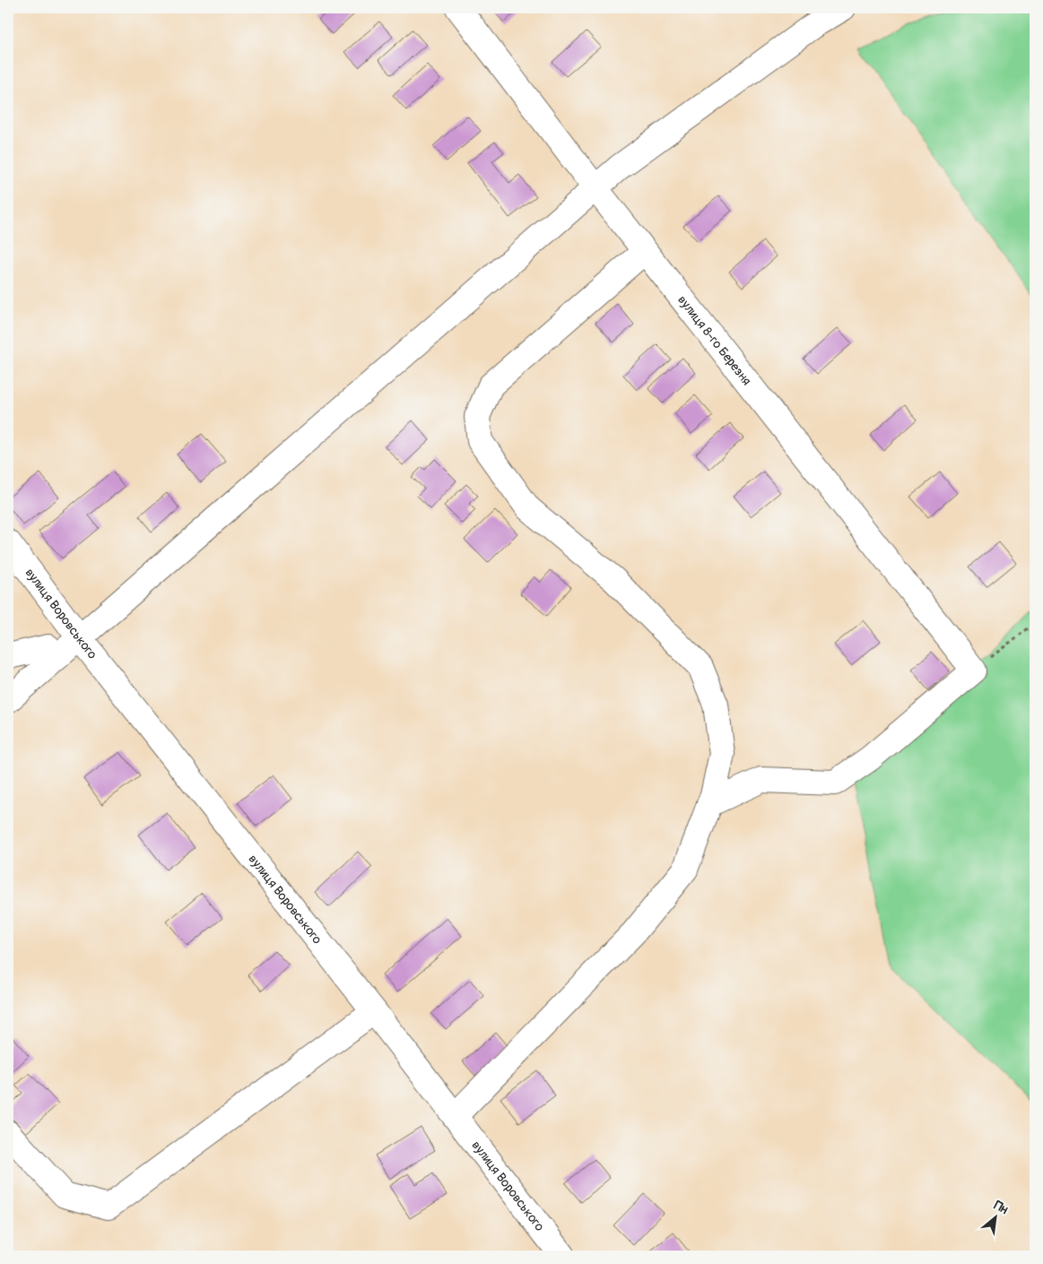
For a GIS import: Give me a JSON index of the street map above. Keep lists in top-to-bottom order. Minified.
{"streets":{"main road":["вулиця 8-го Березня","вулиця Воровського"]},"north":"top right"}
